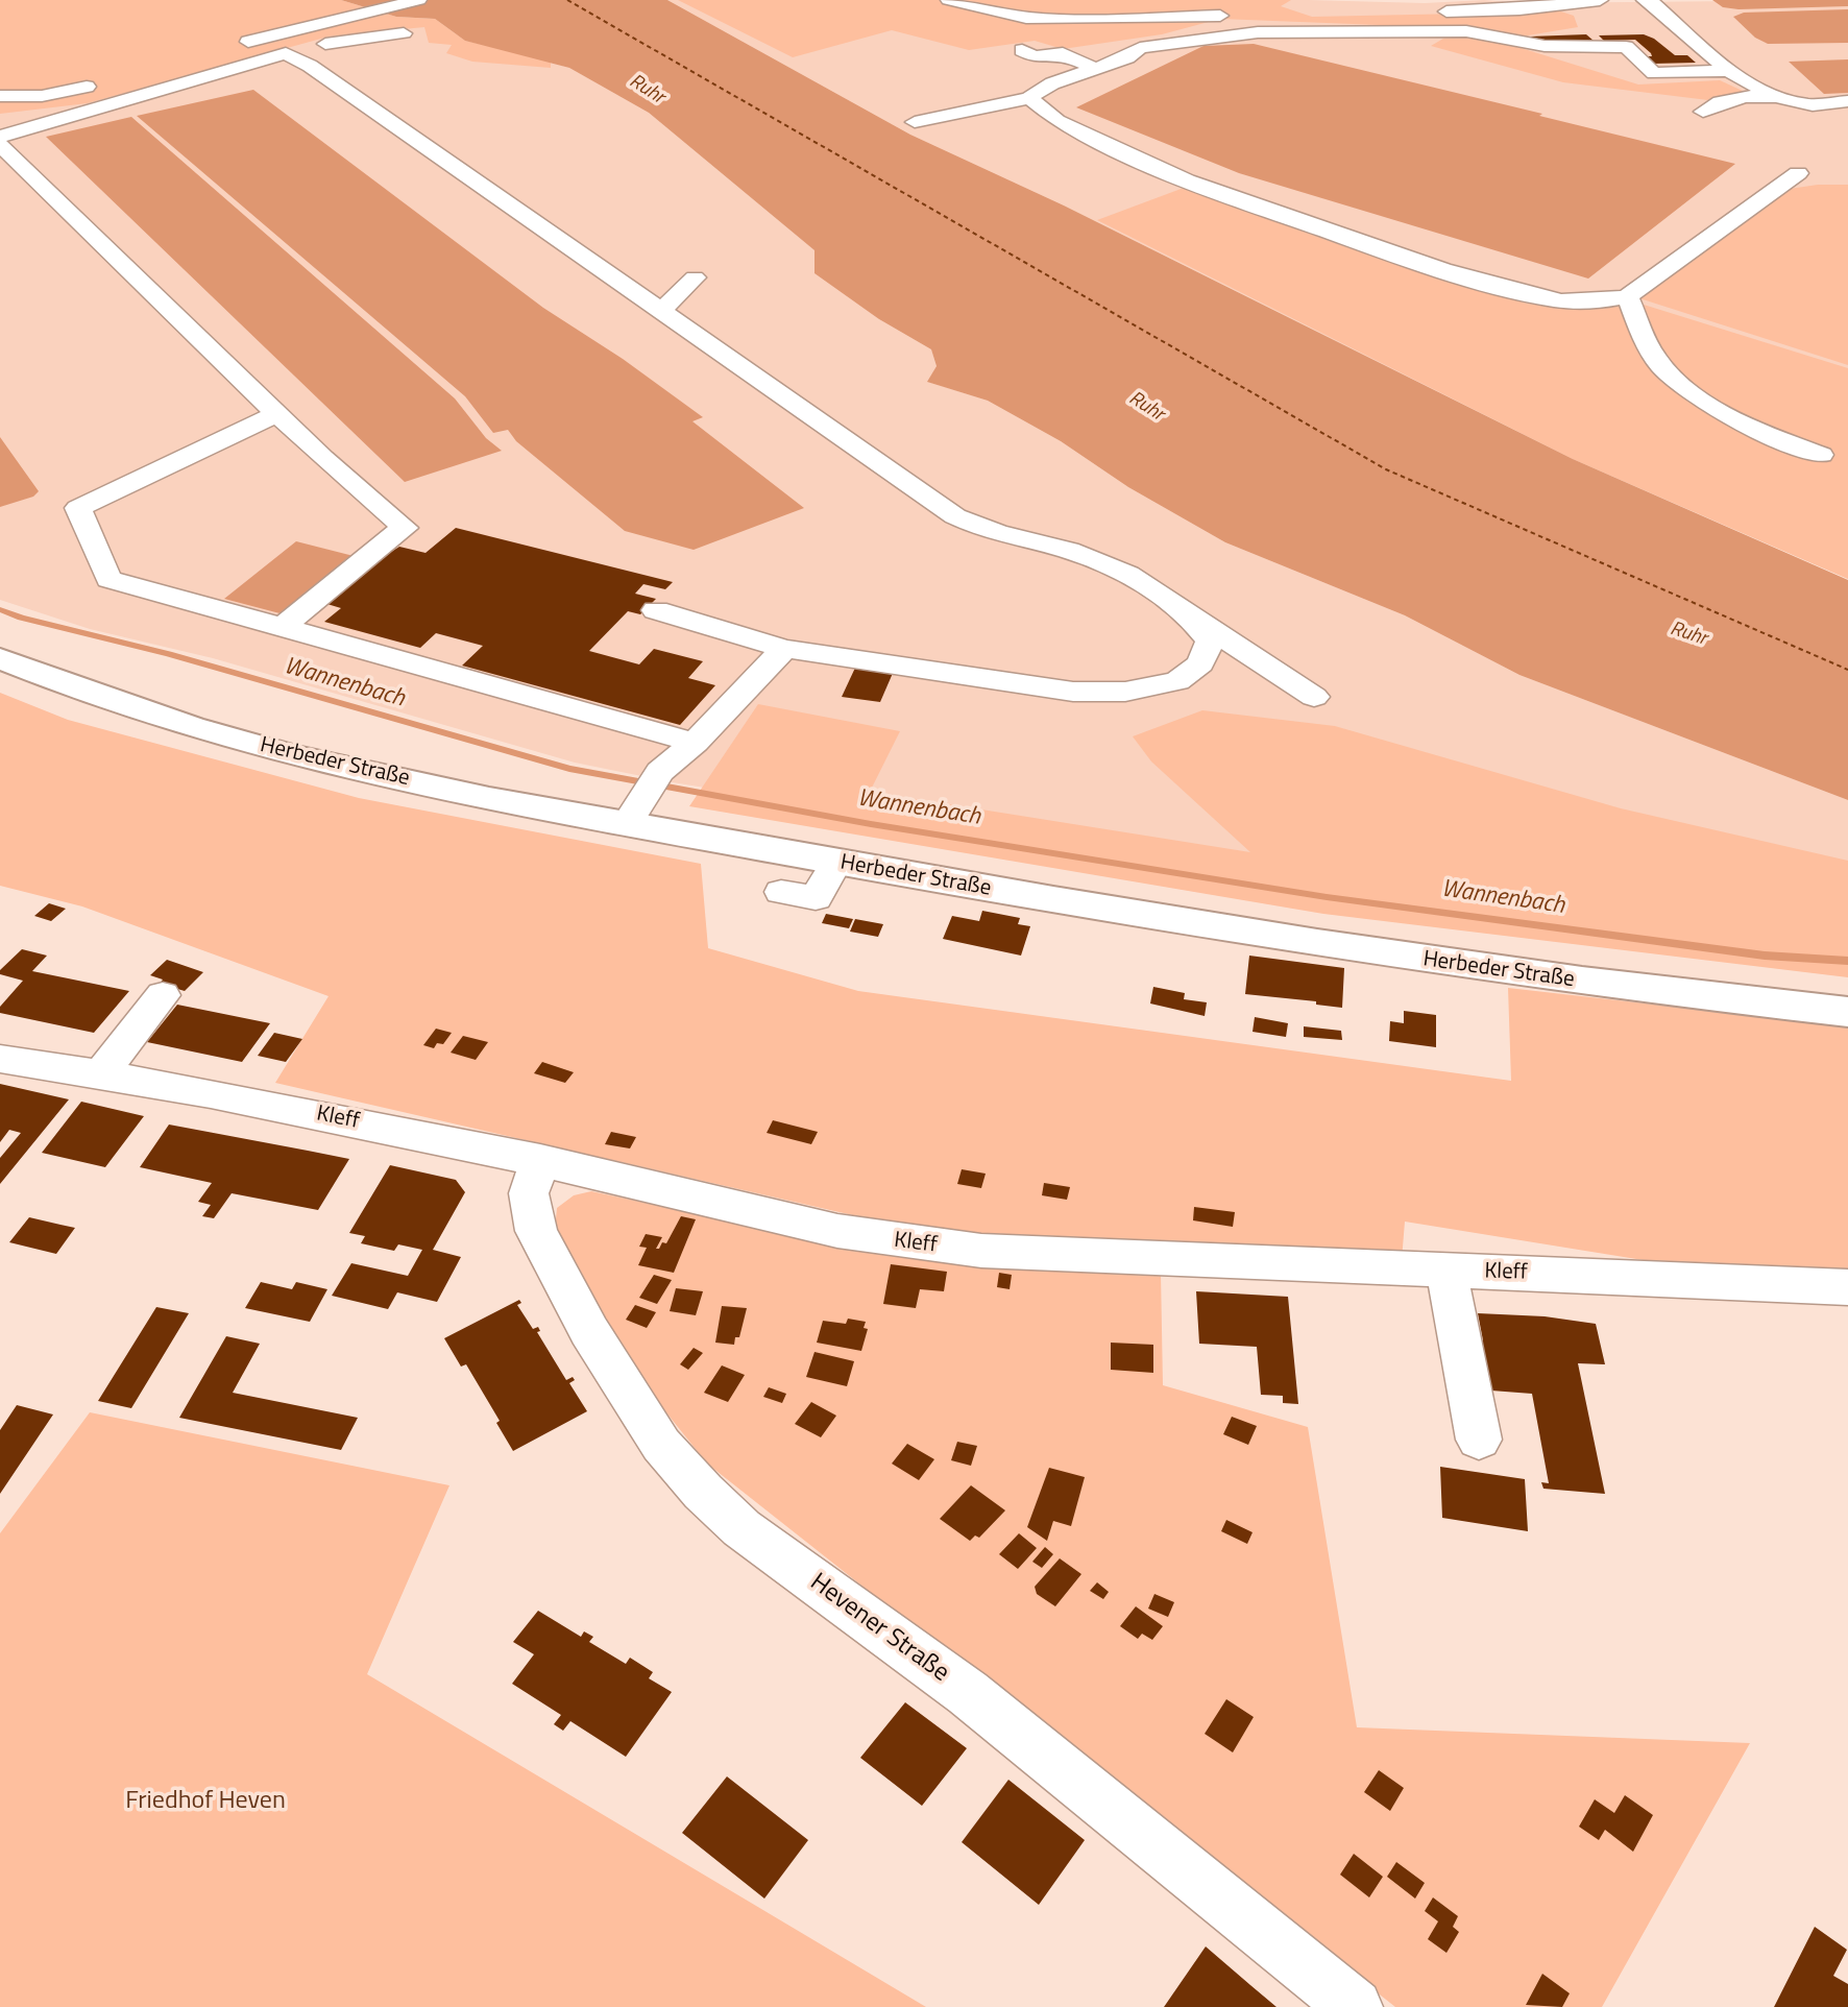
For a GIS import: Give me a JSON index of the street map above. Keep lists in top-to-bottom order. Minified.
{"streets":{"main road":["Herbeder Straße"],"street":["Kleff","Hevener Straße"]},"crossings":[["Kleff","Hevener Straße"]],"water":["Ruhr","Wannenbach"],"parks":["Friedhof Heven"]}
